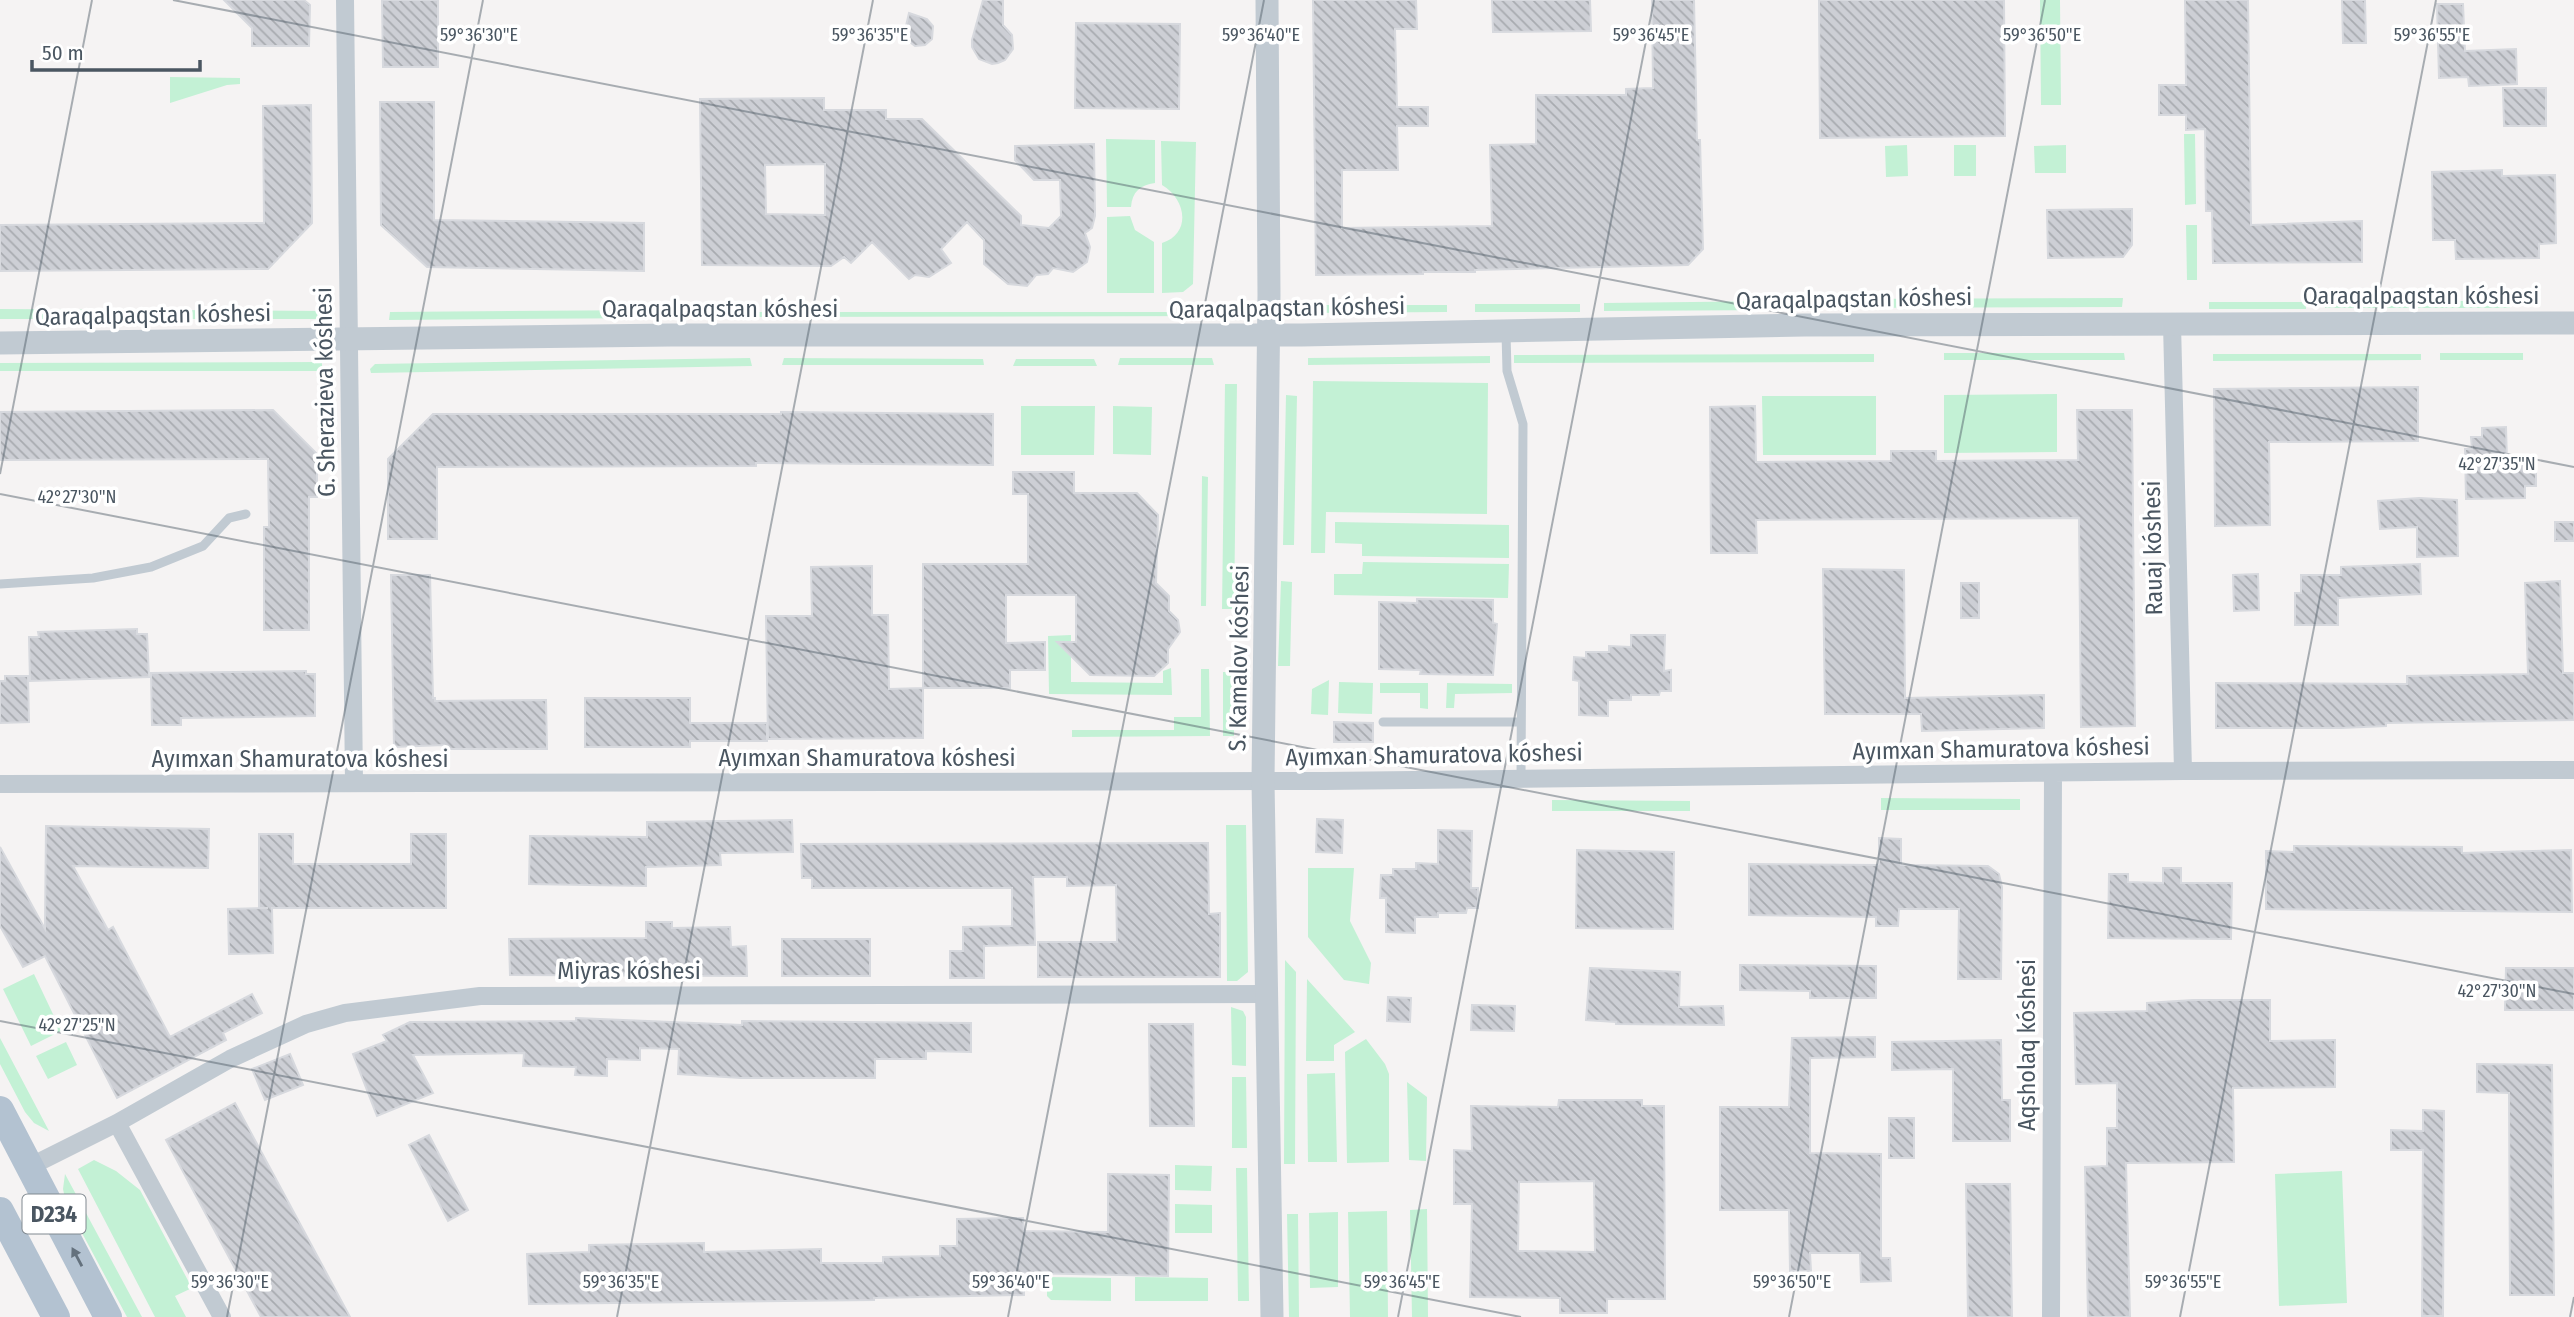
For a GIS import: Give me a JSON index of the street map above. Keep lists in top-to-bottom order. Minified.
{"streets":{"main road":["D234"],"street":["Qaraqalpaqstan kóshesi","G. Sherazieva kóshesi","Rauaj kóshesi","S. Kamalov kóshesi","Ayımxan Shamuratova kóshesi","Miyras kóshesi","Aqsholaq kóshesi"]},"crossings":[["Qaraqalpaqstan kóshesi","G. Sherazieva kóshesi"],["Qaraqalpaqstan kóshesi","Rauaj kóshesi"],["Qaraqalpaqstan kóshesi","S. Kamalov kóshesi"],["G. Sherazieva kóshesi","Ayımxan Shamuratova kóshesi"],["Rauaj kóshesi","Ayımxan Shamuratova kóshesi"],["S. Kamalov kóshesi","Ayımxan Shamuratova kóshesi"],["S. Kamalov kóshesi","Miyras kóshesi"],["Ayımxan Shamuratova kóshesi","Aqsholaq kóshesi"],["Miyras kóshesi","D234"]],"scale_bar":"50 m","coordinates":["59°36'30\"E","59°36'35\"E","59°36'40\"E","59°36'45\"E","59°36'50\"E","59°36'55\"E","42°27'35\"N","42°27'30\"N","42°27'25\"N"]}
